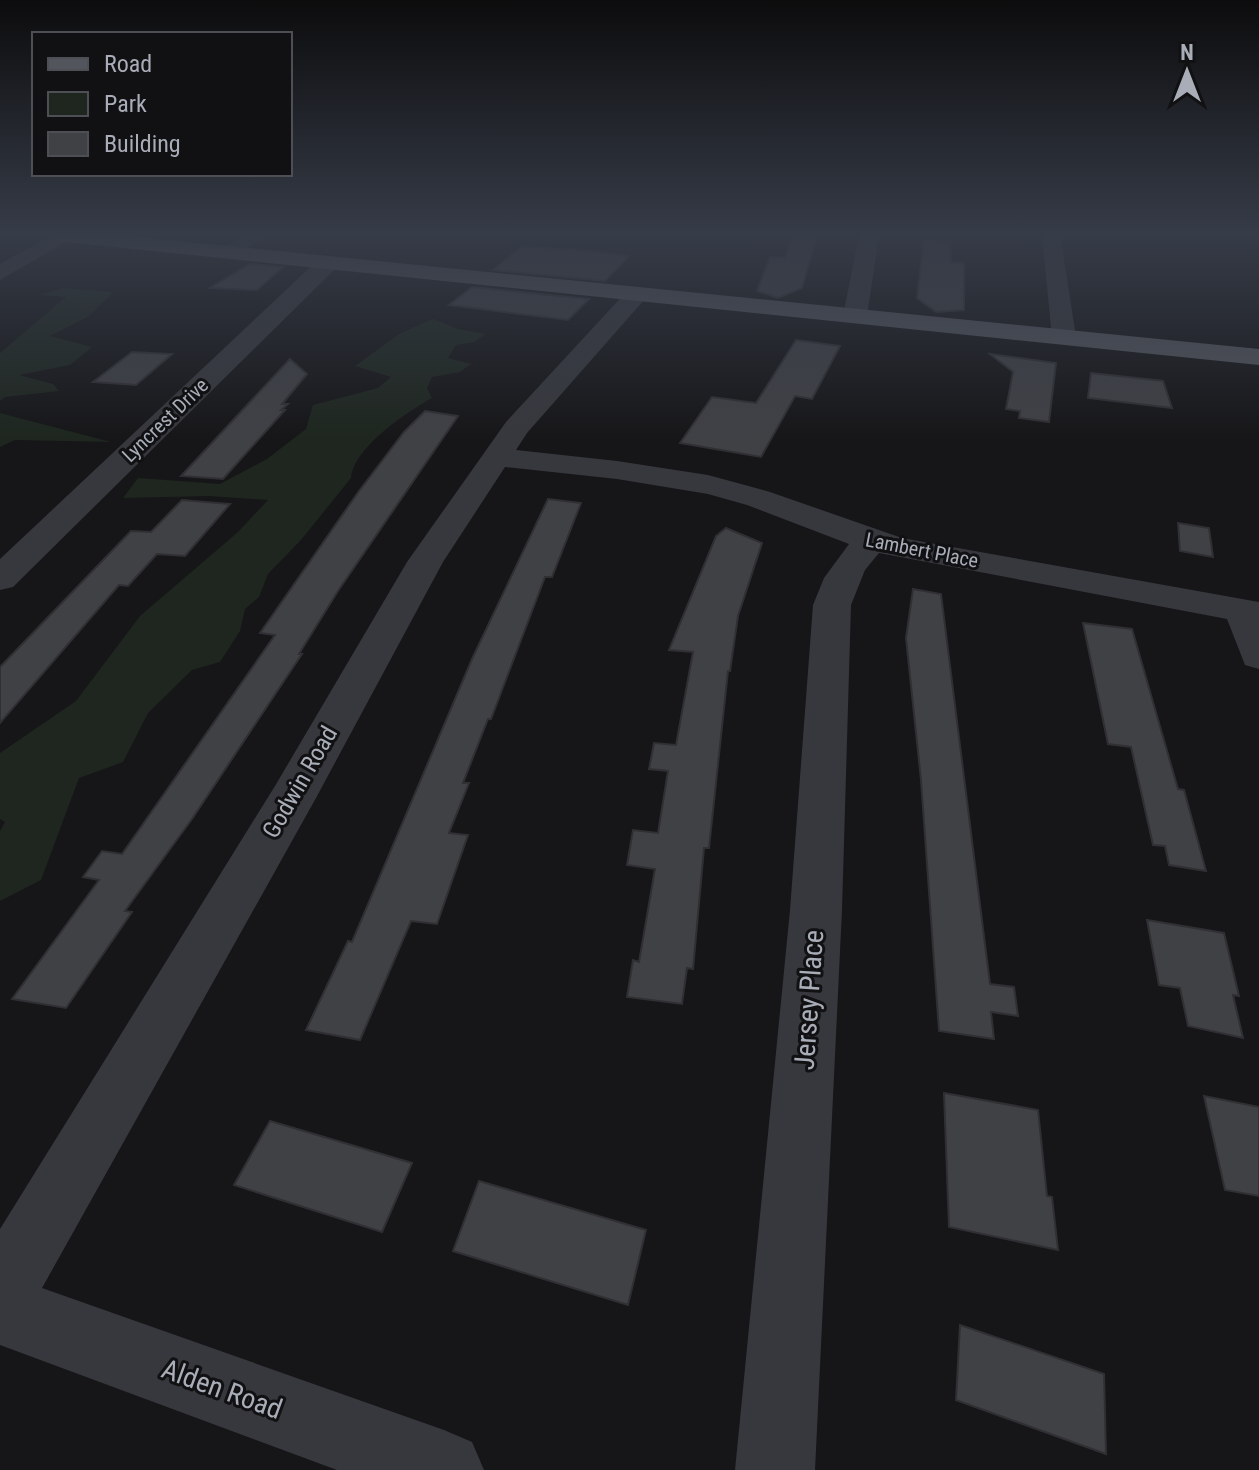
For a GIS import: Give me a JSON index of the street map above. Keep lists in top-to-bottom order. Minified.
{"streets":{"street":["Lyncrest Drive","Lambert Place","Godwin Road","Jersey Place","Alden Road"]},"crossings":[["Lambert Place","Godwin Road"],["Lambert Place","Jersey Place"]],"legend":["Road","Park","Building"],"north":"top"}
